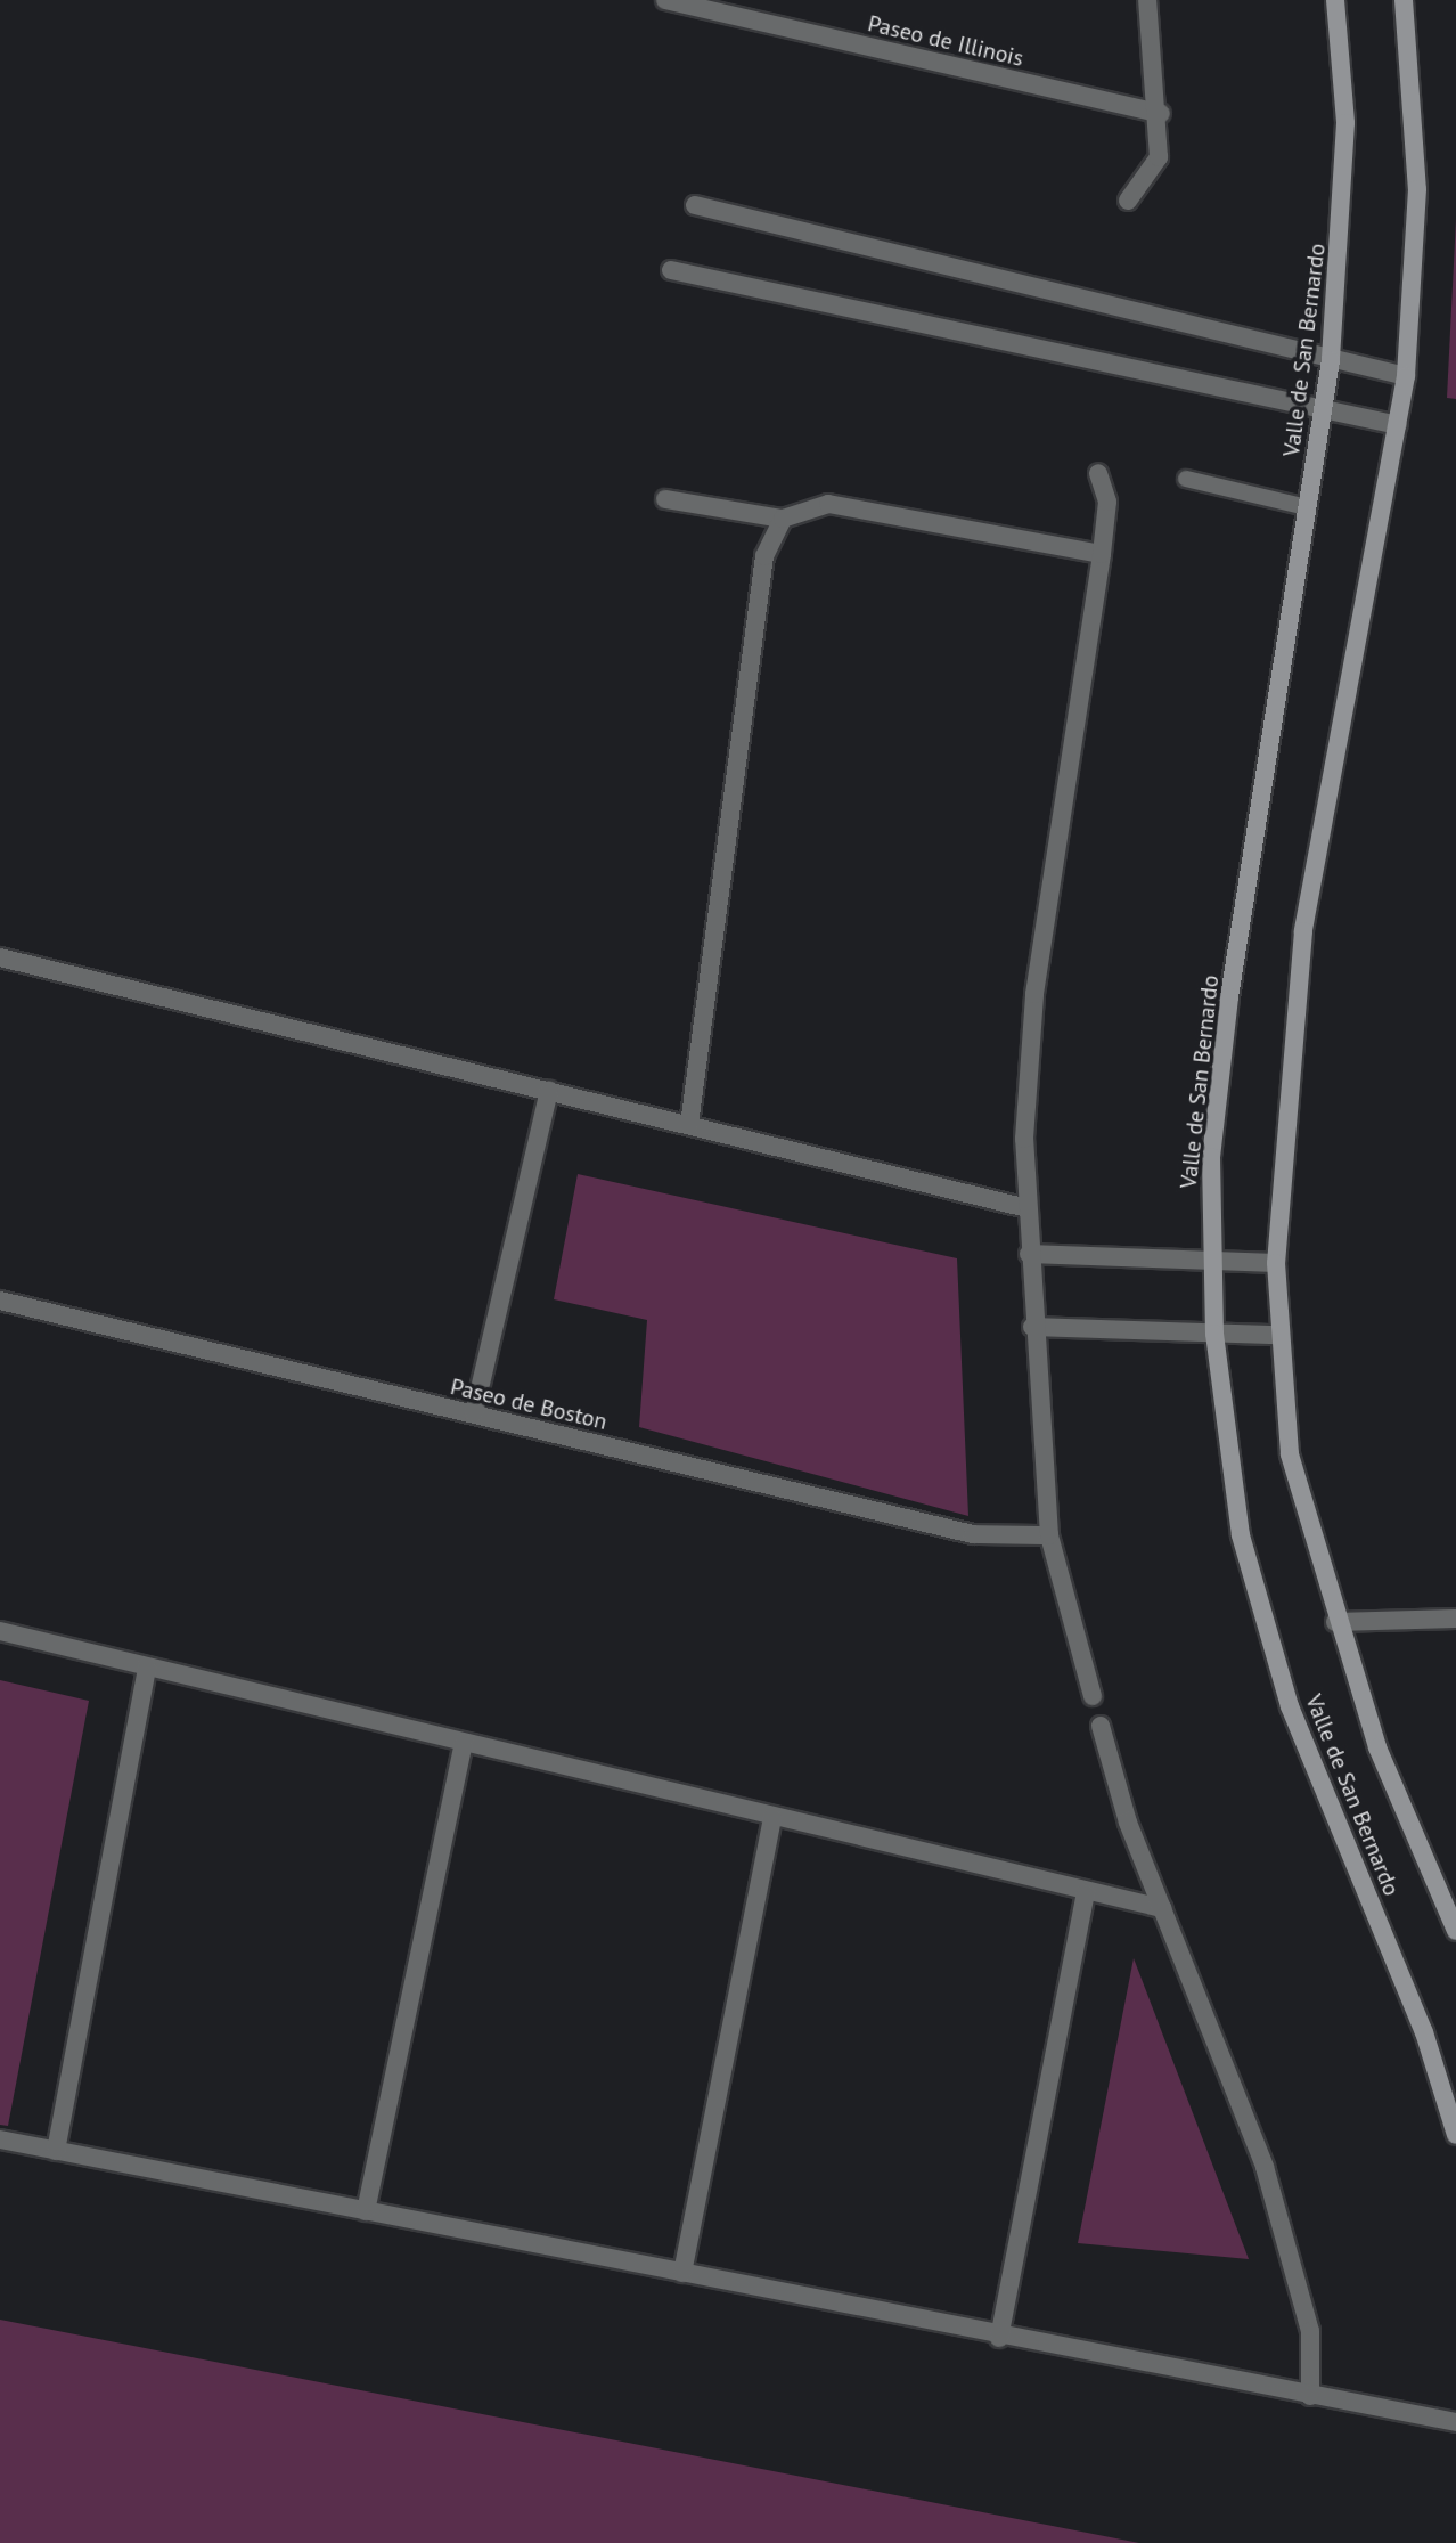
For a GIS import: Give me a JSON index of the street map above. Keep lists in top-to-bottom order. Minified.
{"streets":{"street":["Paseo de Illinois","Valle de San Bernardo","Paseo de Boston"]}}
